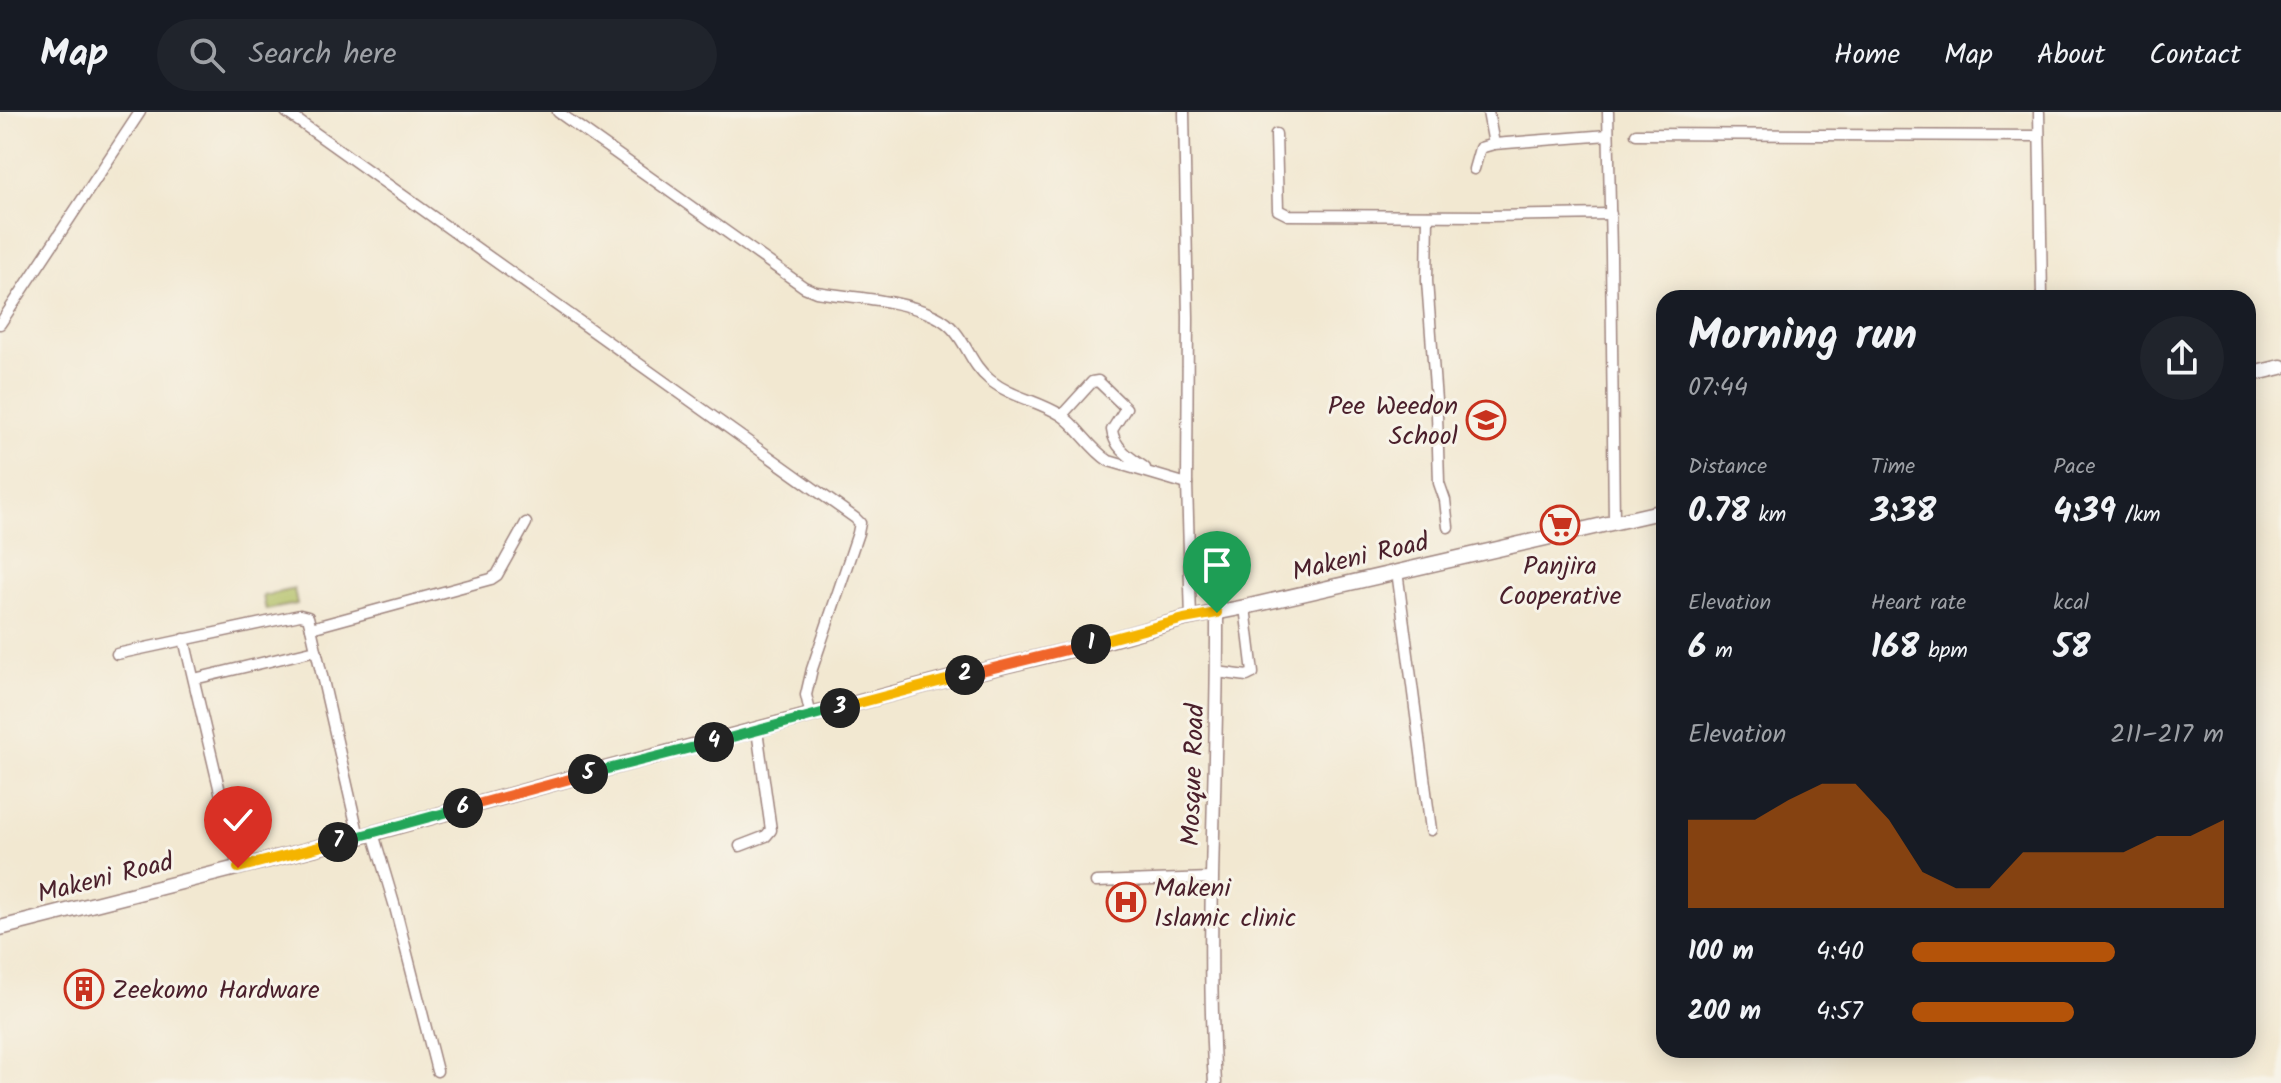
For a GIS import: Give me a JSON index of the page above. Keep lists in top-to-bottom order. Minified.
{"streets":{"main road":["Makeni Road"],"street":["Mosque Road"]},"crossings":[["Makeni Road","Mosque Road"]],"places":{"school or university":["Pee Weedon School"],"supermarket":["Panjira Cooperative"],"hospital":["Makeni Islamic clinic"],"building":["Zeekomo Hardware"]},"page":{"header":"Map","search":"Search here","nav":["Home","Map","About","Contact"],"heading":["Morning run","07:44"],"stats":[["Distance","0.78 km"],["Time","3:38"],["Pace","4:39 /km"],["Elevation","6 m"],["Heart rate","168 bpm"],["kcal","58"]],"pins":["1","2","3","4","5","6","7"],"chart":["Elevation","211–217 m"],"list":[{"name":"100 m","note":"4:40"},{"name":"200 m","note":"4:57"}]}}
